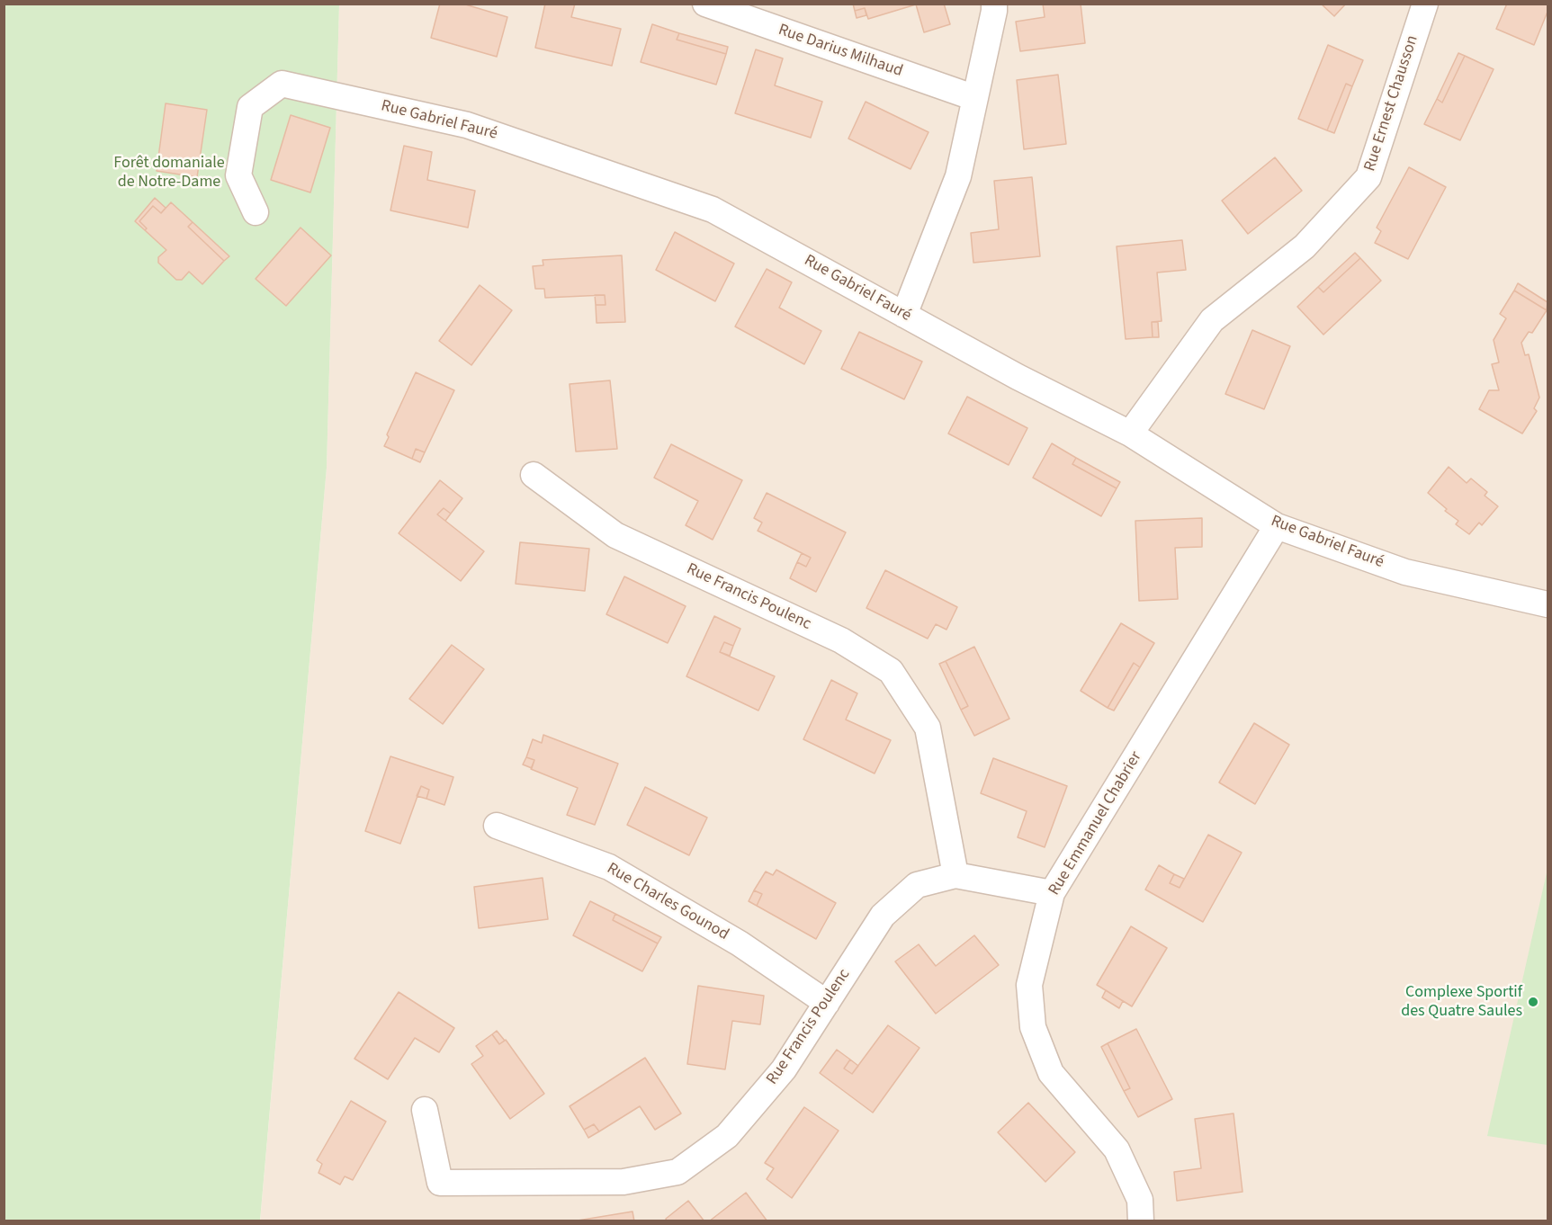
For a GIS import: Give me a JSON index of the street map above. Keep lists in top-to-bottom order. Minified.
{"streets":{"street":["Rue Darius Milhaud","Rue Ernest Chausson","Rue Gabriel Fauré","Rue Francis Poulenc","Rue Emmanuel Chabrier","Rue Charles Gounod"]},"crossings":[["Rue Ernest Chausson","Rue Gabriel Fauré"],["Rue Gabriel Fauré","Rue Emmanuel Chabrier"],["Rue Francis Poulenc","Rue Emmanuel Chabrier"],["Rue Francis Poulenc","Rue Charles Gounod"]],"parks":["Forêt domaniale de Notre-Dame"],"places":["Complexe Sportif des Quatre Saules"]}
